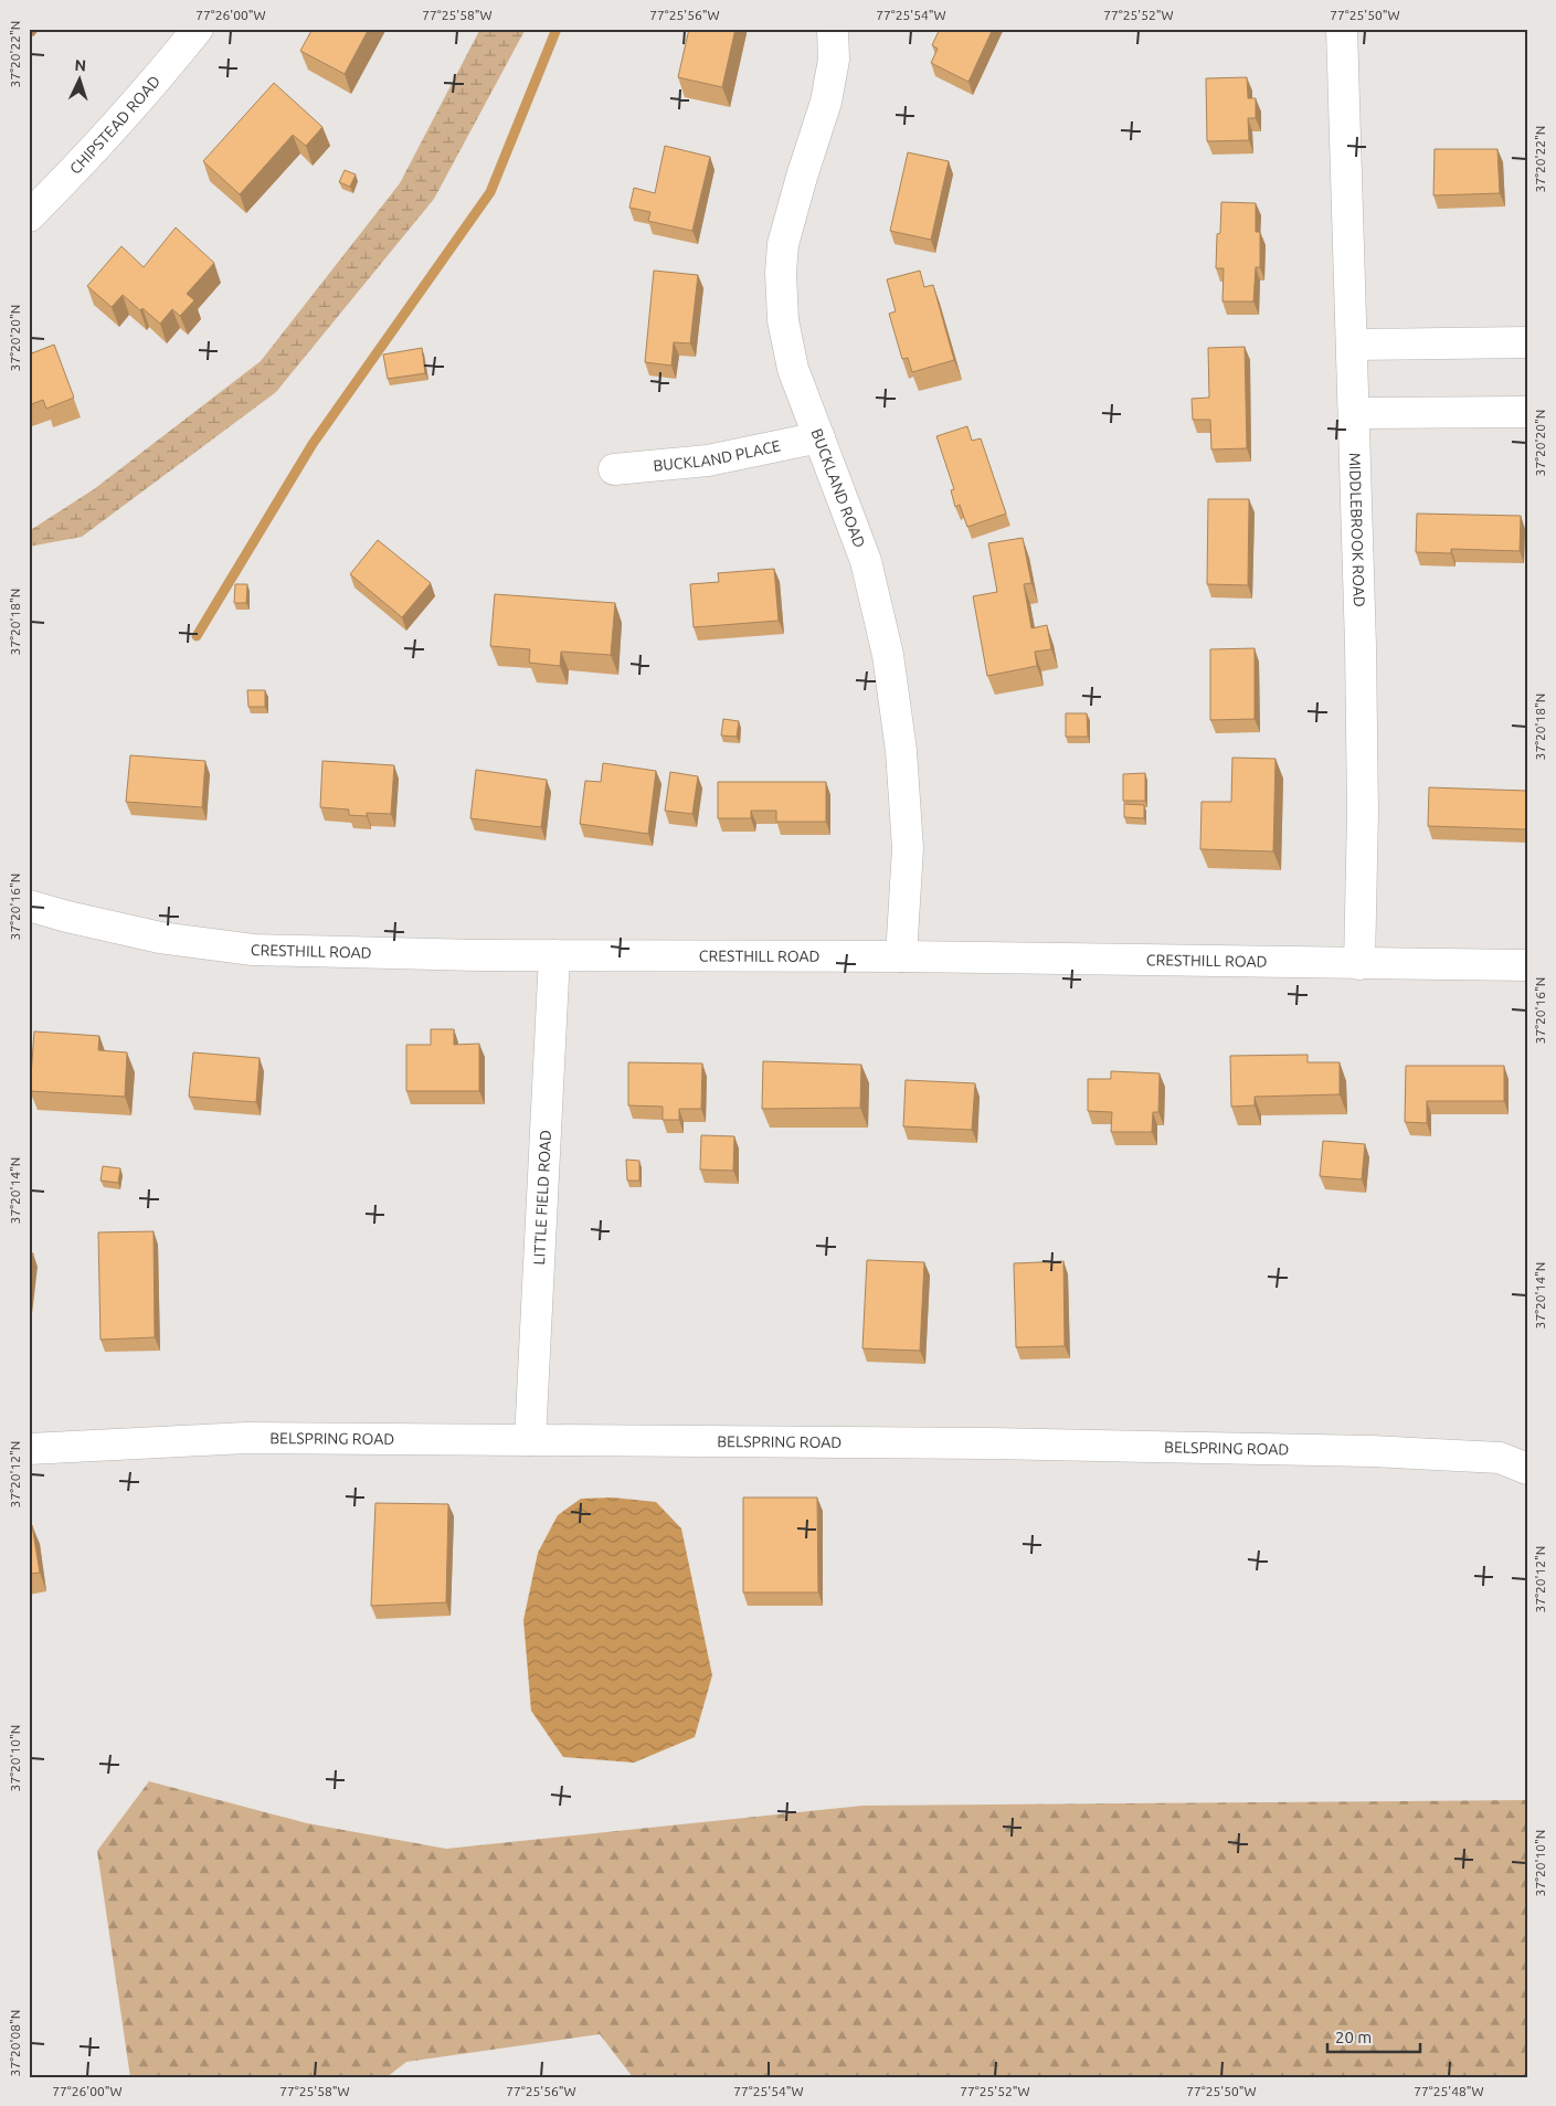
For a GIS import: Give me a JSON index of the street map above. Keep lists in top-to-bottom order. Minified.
{"streets":{"street":["CHIPSTEAD ROAD","BUCKLAND PLACE","BUCKLAND ROAD","MIDDLEBROOK ROAD","CRESTHILL ROAD","LITTLE FIELD ROAD","BELSPRING ROAD"]},"crossings":[["BUCKLAND PLACE","BUCKLAND ROAD"],["BUCKLAND ROAD","CRESTHILL ROAD"],["MIDDLEBROOK ROAD","CRESTHILL ROAD"],["CRESTHILL ROAD","LITTLE FIELD ROAD"],["LITTLE FIELD ROAD","BELSPRING ROAD"]],"scale_bar":"20 m","north":"top","coordinates":["77°26'00\"W","77°25'58\"W","77°25'56\"W","77°25'54\"W","77°25'52\"W","77°25'50\"W","37°20'22\"N","37°20'20\"N","37°20'18\"N","37°20'16\"N","37°20'14\"N","37°20'12\"N","37°20'10\"N","37°20'08\"N","77°25'48\"W"]}
